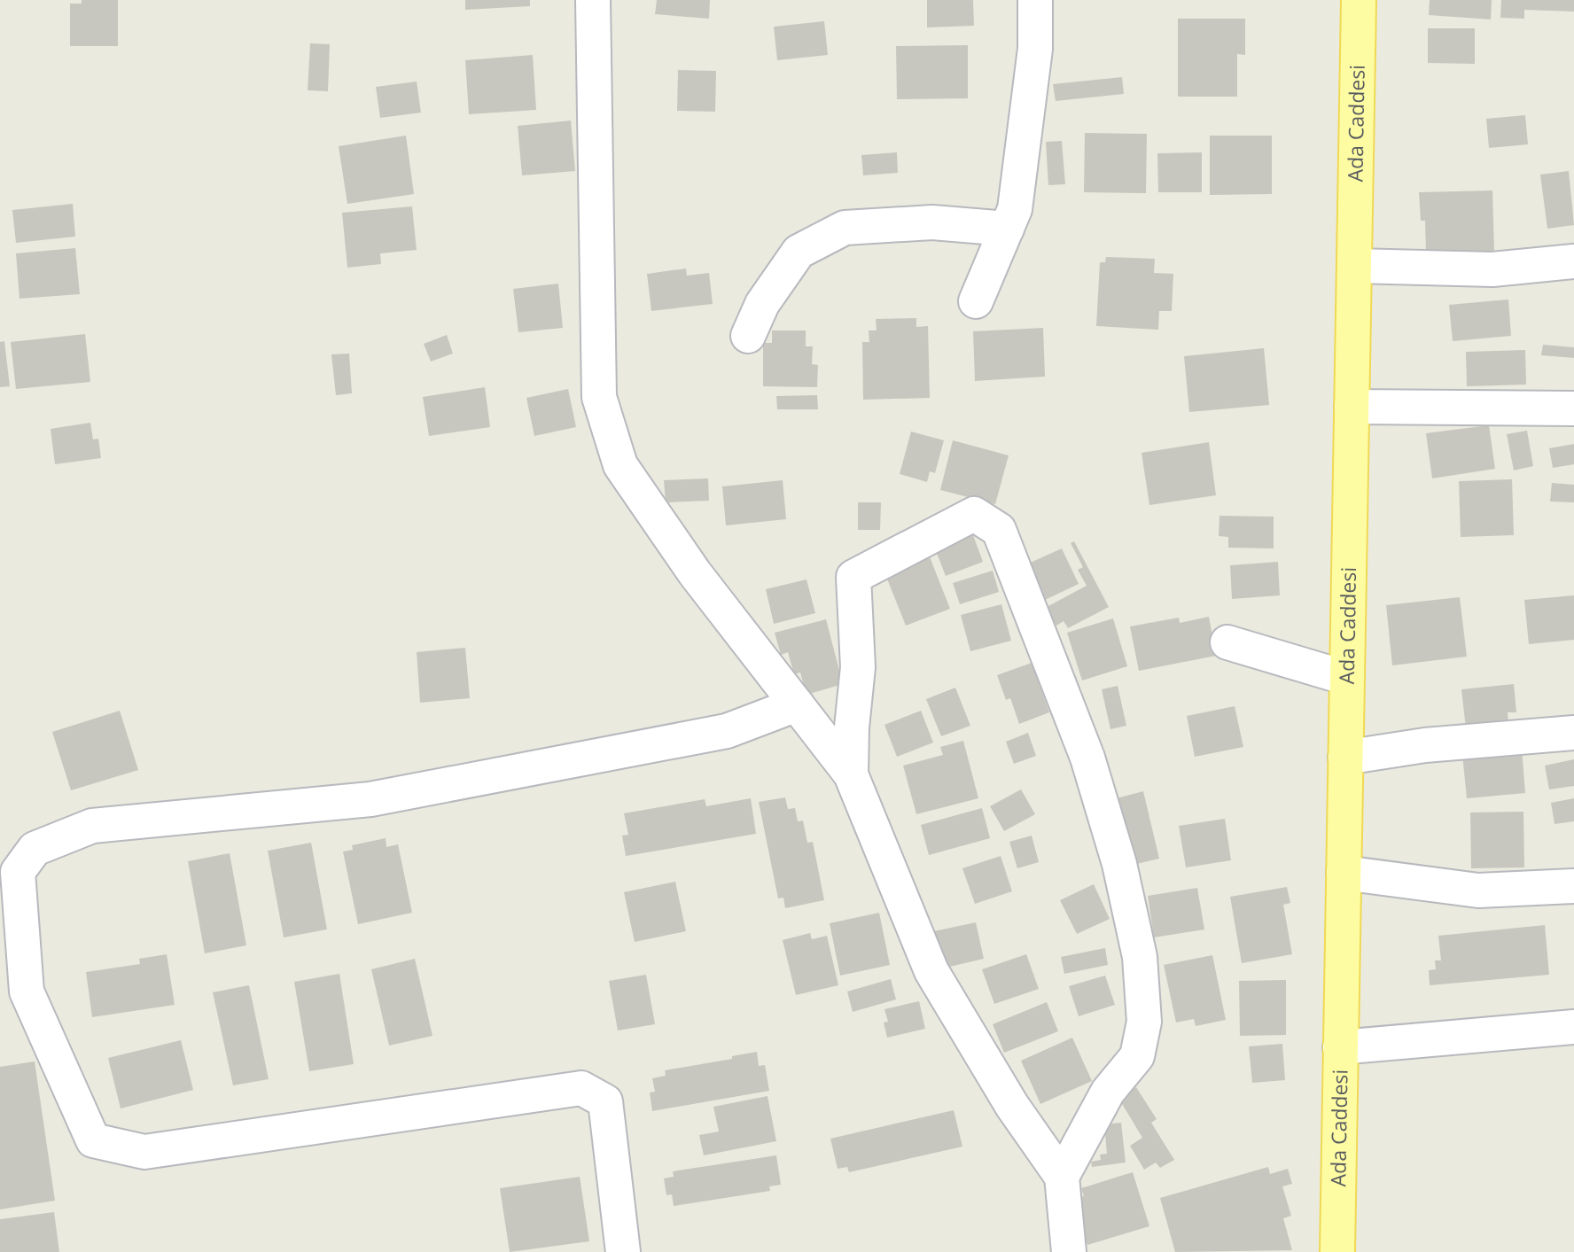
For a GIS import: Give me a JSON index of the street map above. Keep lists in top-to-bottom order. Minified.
{"streets":{"main road":["Ada Caddesi"]}}
